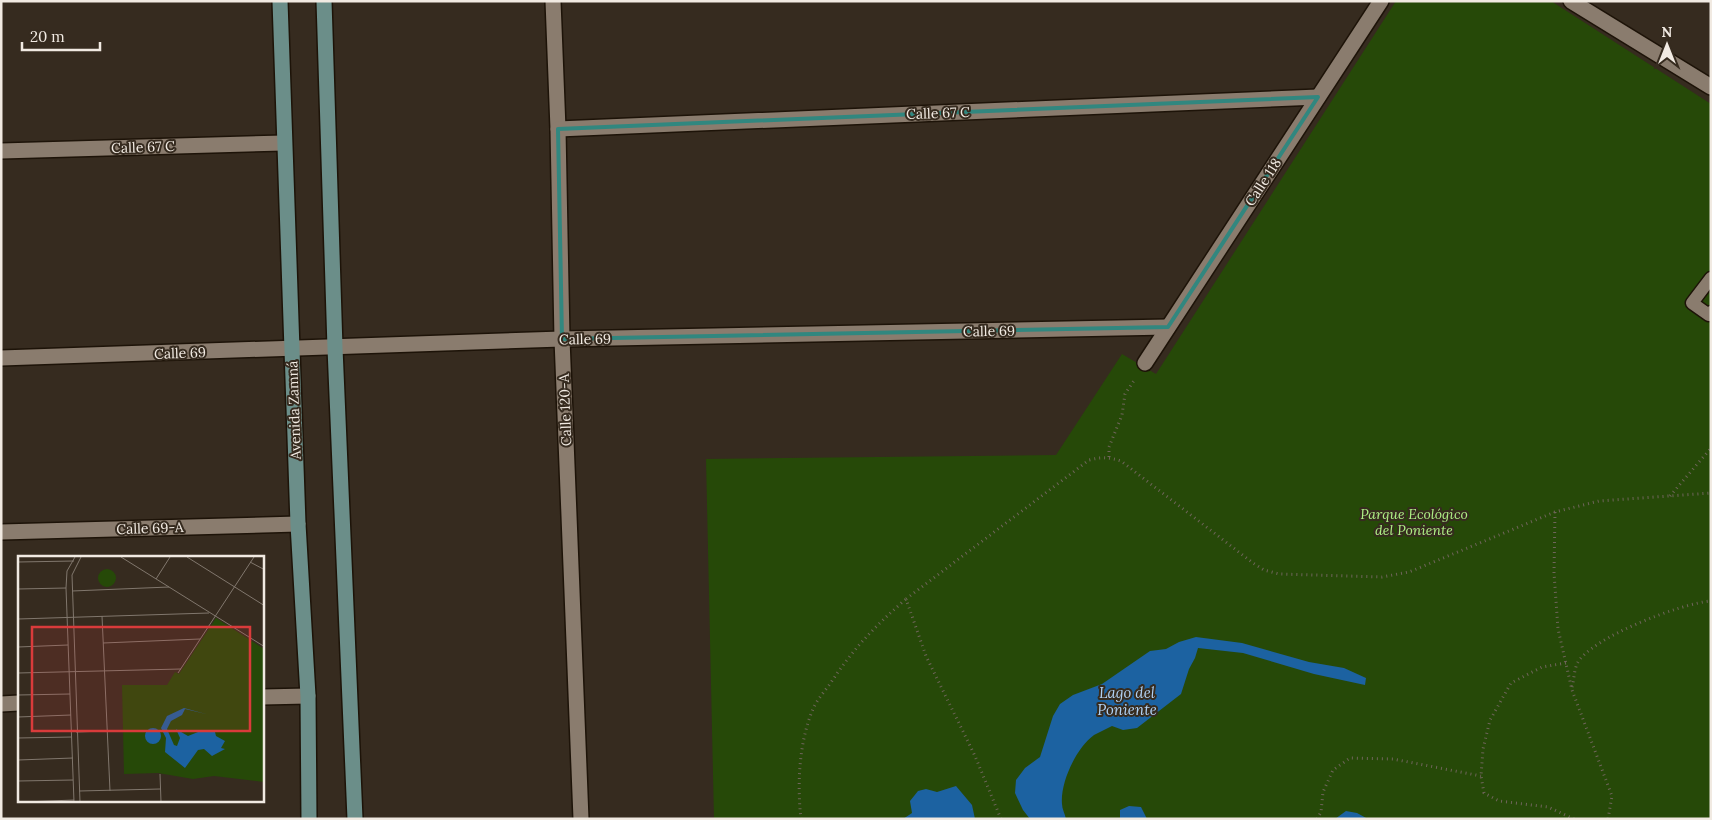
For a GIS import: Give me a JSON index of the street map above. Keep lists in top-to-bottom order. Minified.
{"streets":{"street":["Calle 67 C","Calle 118","Calle 69","Avenida Zamná","Calle 120-A","Calle 69-A"]},"crossings":[["Calle 67 C","Calle 118"],["Calle 67 C","Avenida Zamná"],["Calle 67 C","Calle 120-A"],["Calle 118","Calle 69"],["Calle 69","Avenida Zamná"],["Calle 69","Calle 120-A"],["Avenida Zamná","Calle 69-A"]],"water":["Lago del Poniente"],"parks":["Parque Ecológico del Poniente"],"scale_bar":"20 m","north":"top"}
